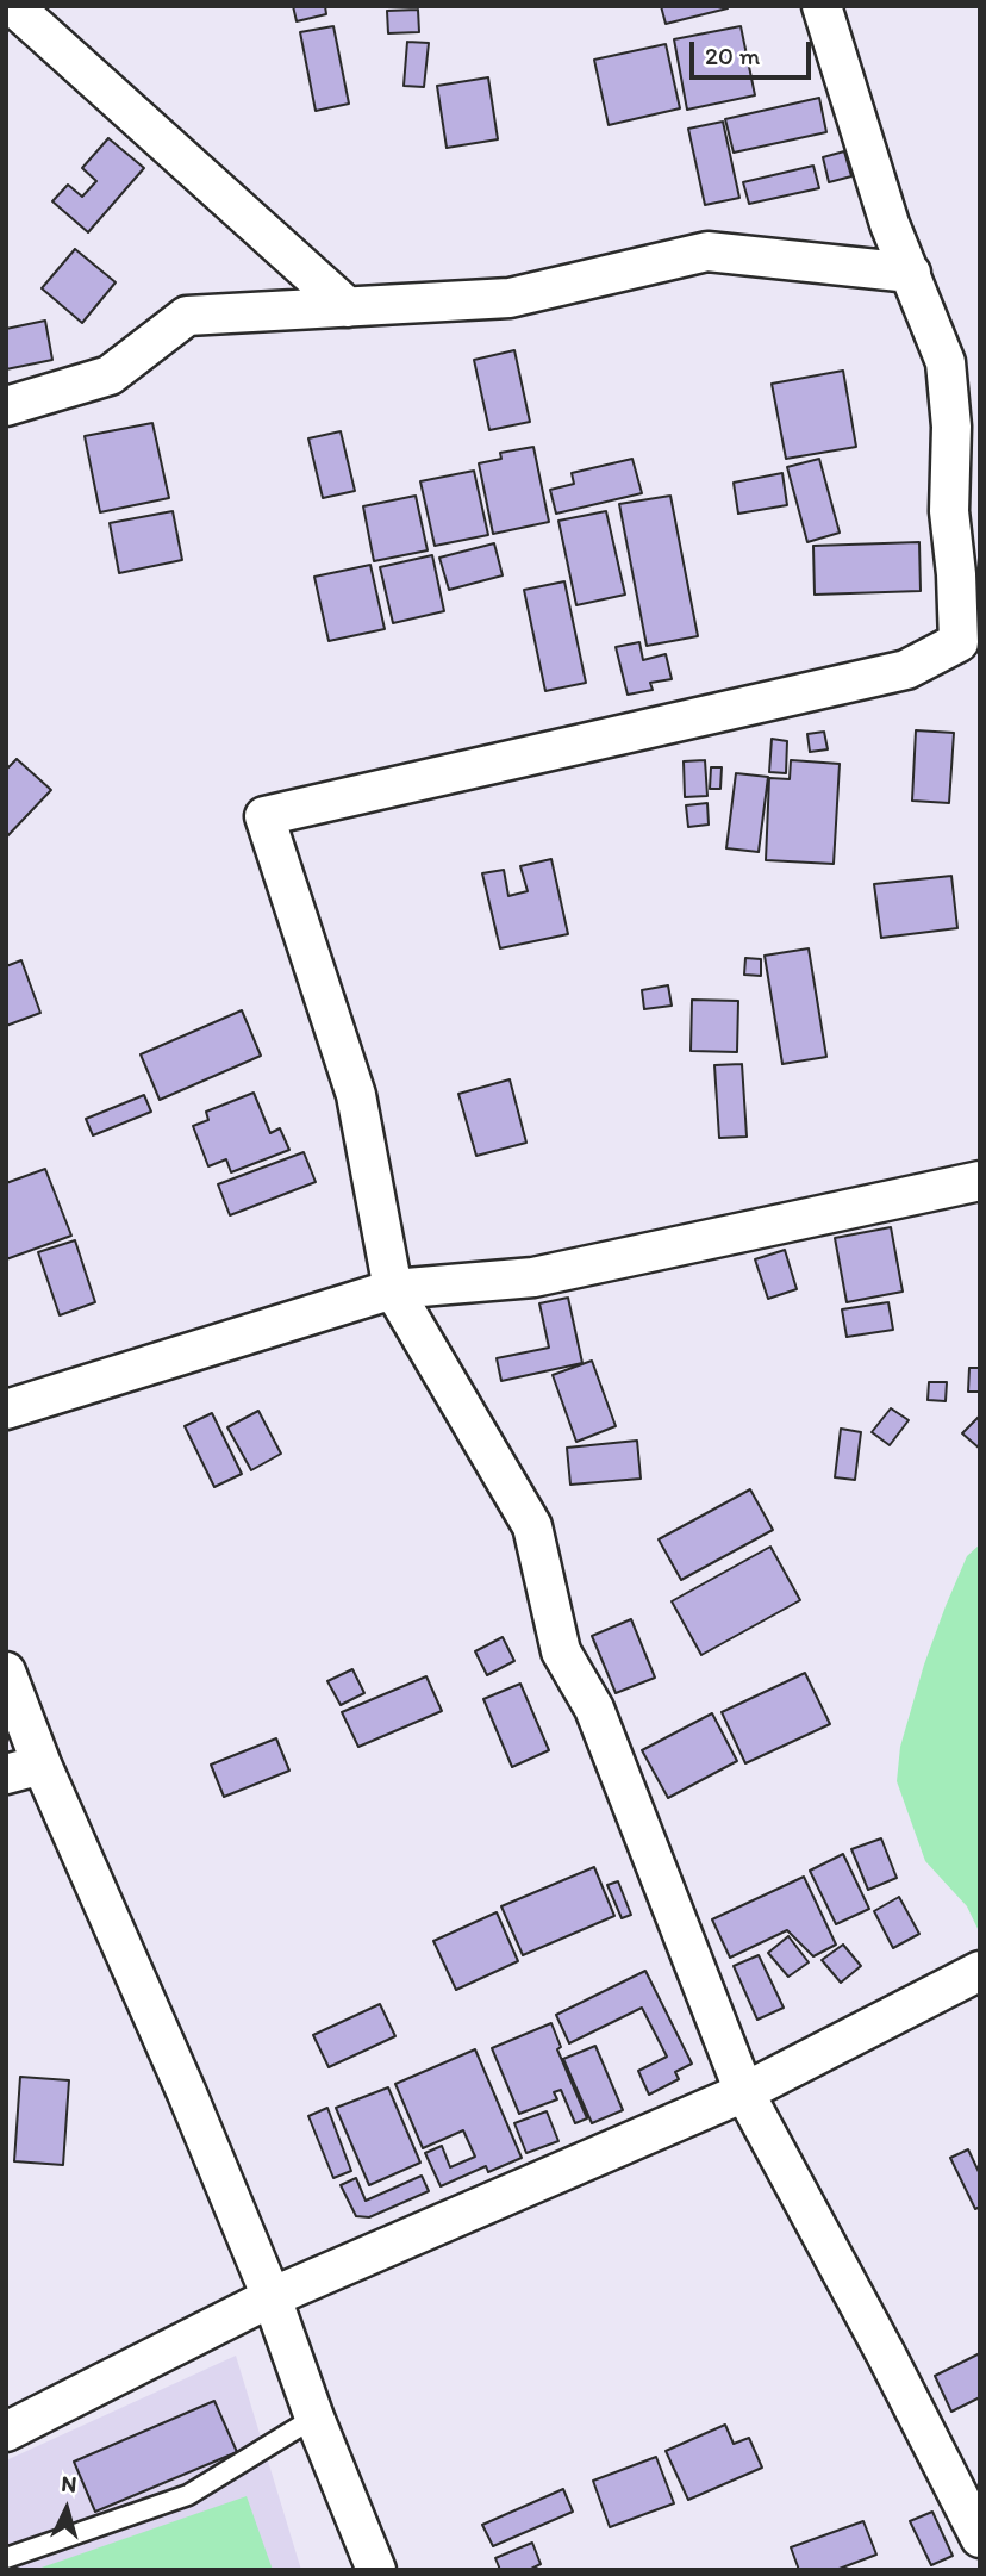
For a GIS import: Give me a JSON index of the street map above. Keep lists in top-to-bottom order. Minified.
{"scale_bar":"20 m","north":"top"}
